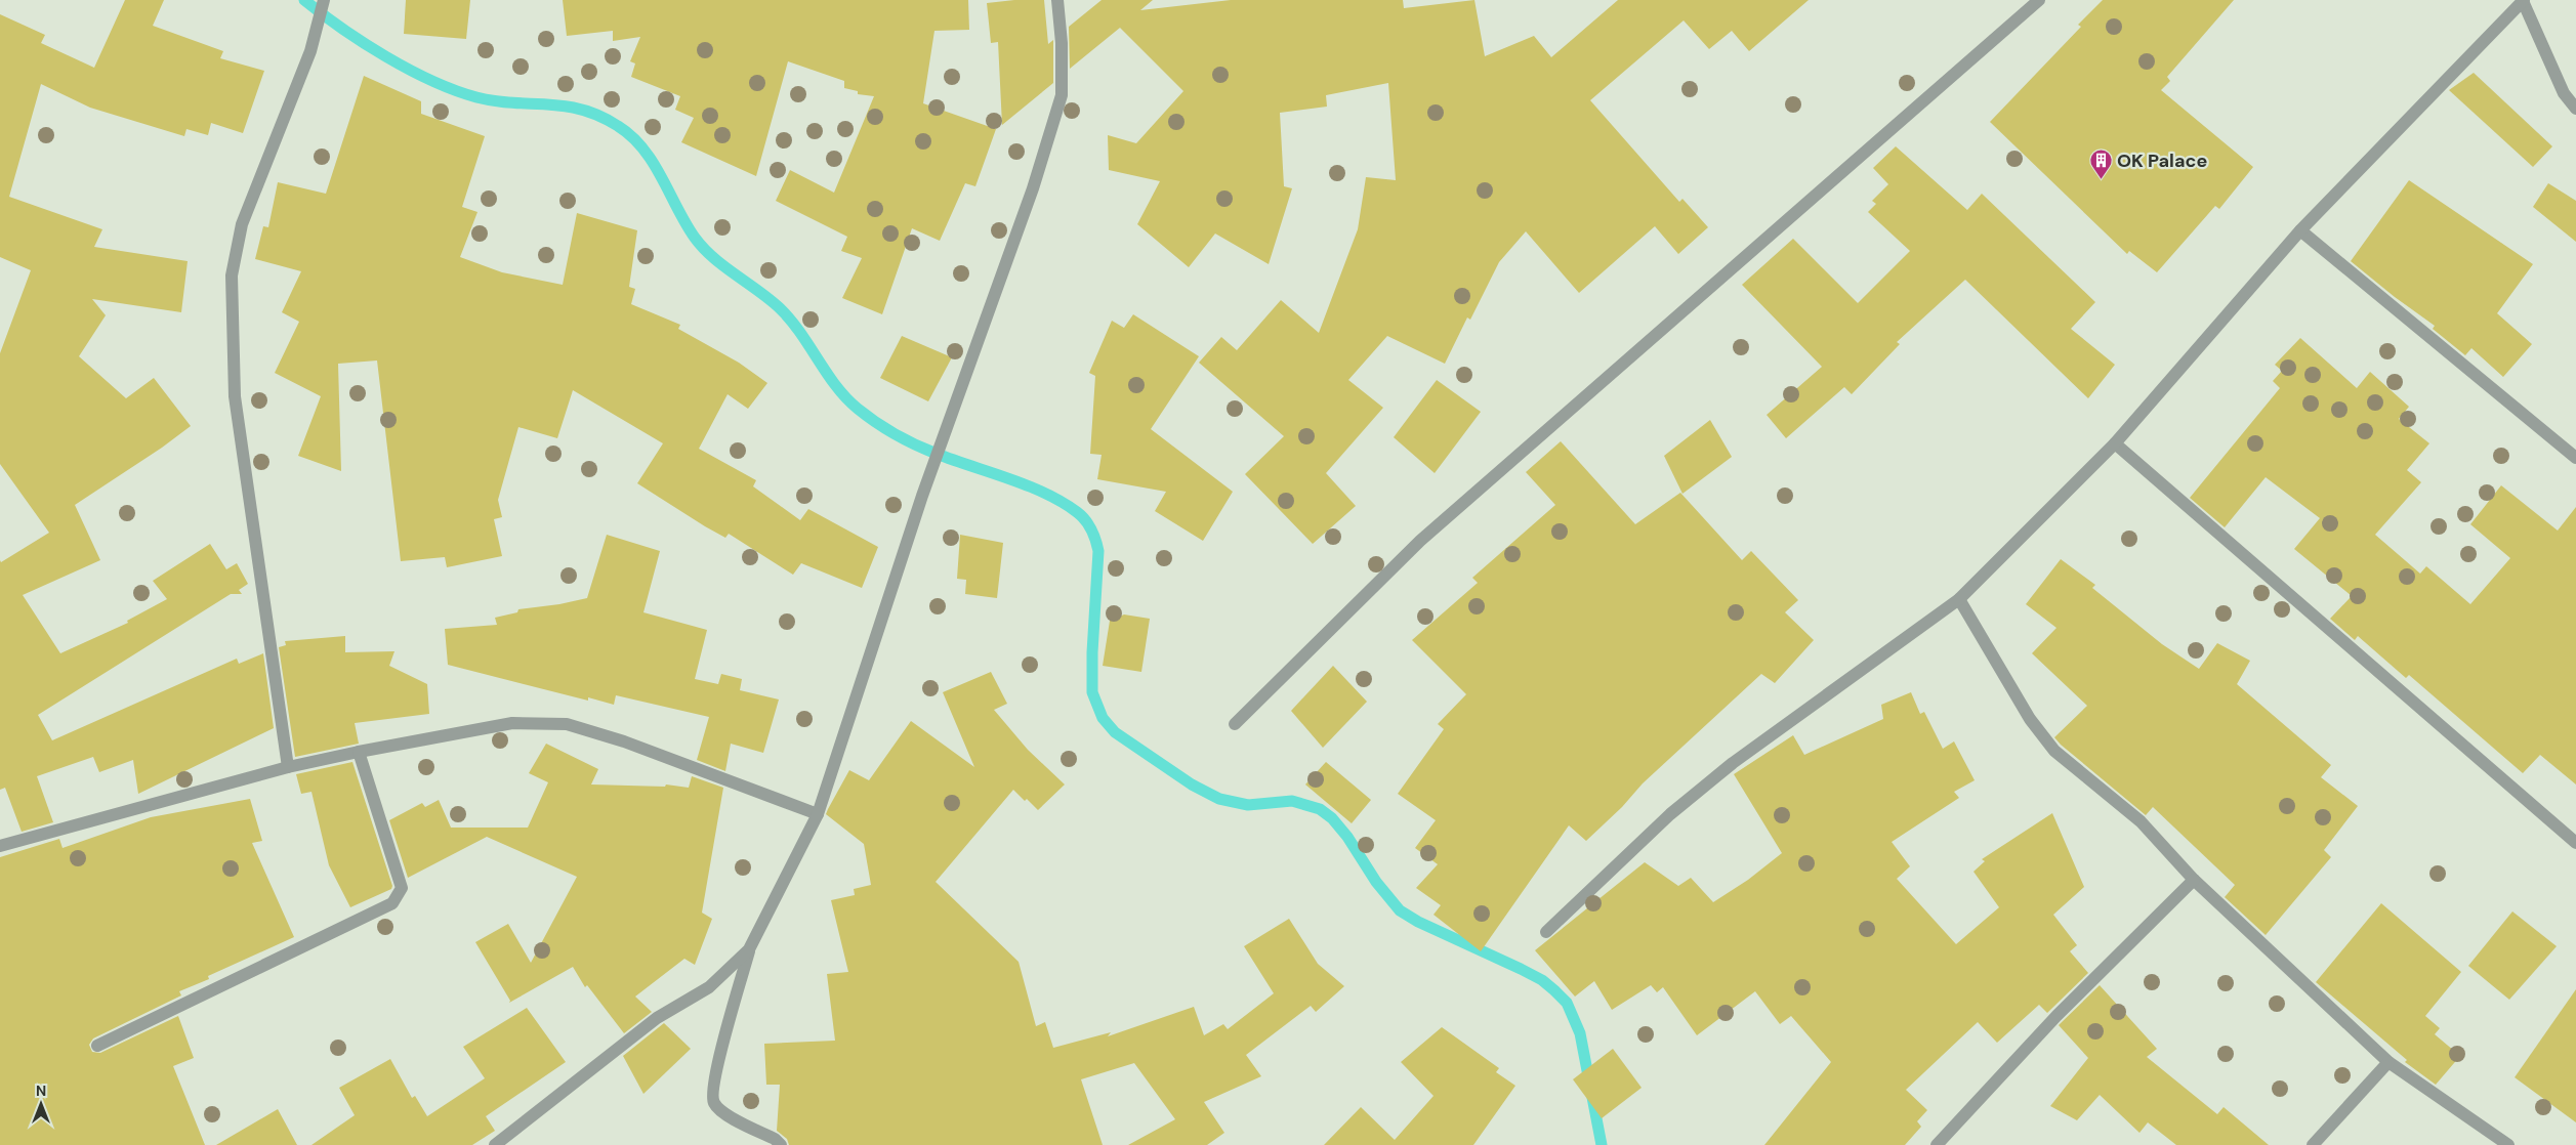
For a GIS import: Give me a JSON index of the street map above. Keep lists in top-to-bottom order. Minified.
{"places":{"building":["OK Palace"]},"north":"top"}
